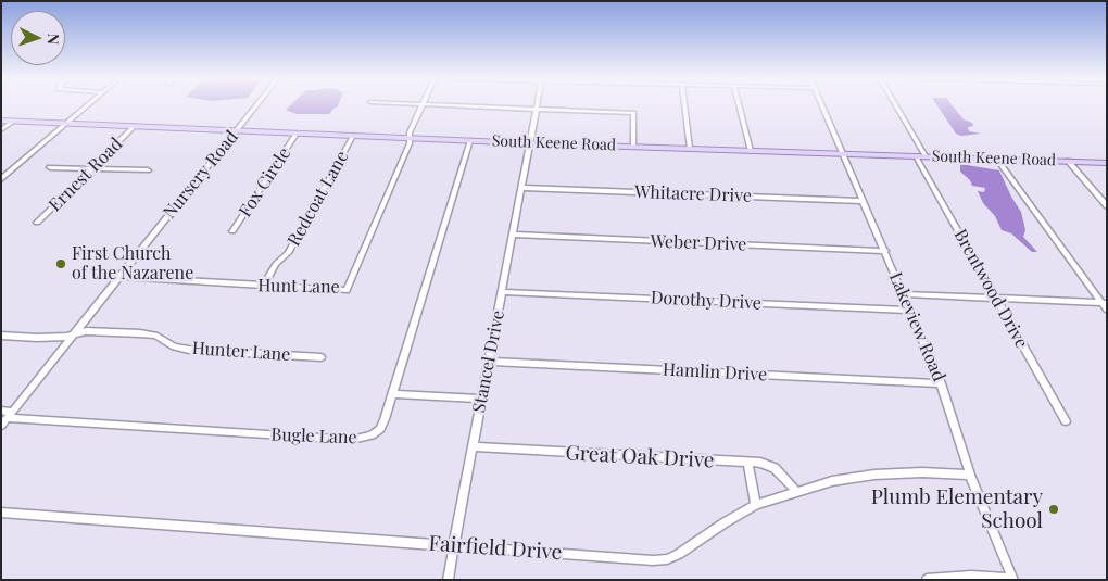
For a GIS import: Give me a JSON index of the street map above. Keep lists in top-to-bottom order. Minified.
{"streets":{"main road":["South Keene Road"],"street":["Ernest Road","Nursery Road","Fox Circle","Whitacre Drive","Redcoat Lane","Weber Drive","Hunt Lane","Brentwood Drive","Dorothy Drive","Lakeview Road","Hunter Lane","Stancel Drive","Hamlin Drive","Bugle Lane","Great Oak Drive","Fairfield Drive"]},"crossings":[["South Keene Road","Ernest Road"],["South Keene Road","Nursery Road"],["South Keene Road","Fox Circle"],["South Keene Road","Redcoat Lane"],["South Keene Road","Hunt Lane"],["South Keene Road","Brentwood Drive"],["South Keene Road","Lakeview Road"],["South Keene Road","Stancel Drive"],["South Keene Road","Bugle Lane"],["Nursery Road","Hunt Lane"],["Nursery Road","Hunter Lane"],["Nursery Road","Bugle Lane"],["Whitacre Drive","Lakeview Road"],["Whitacre Drive","Stancel Drive"],["Redcoat Lane","Hunt Lane"],["Weber Drive","Lakeview Road"],["Weber Drive","Stancel Drive"],["Dorothy Drive","Lakeview Road"],["Dorothy Drive","Stancel Drive"],["Lakeview Road","Hamlin Drive"],["Lakeview Road","Fairfield Drive"],["Stancel Drive","Hamlin Drive"],["Stancel Drive","Great Oak Drive"],["Stancel Drive","Fairfield Drive"],["Great Oak Drive","Fairfield Drive"]],"places":["First Church of the Nazarene","Plumb Elementary School"],"north":"right"}
